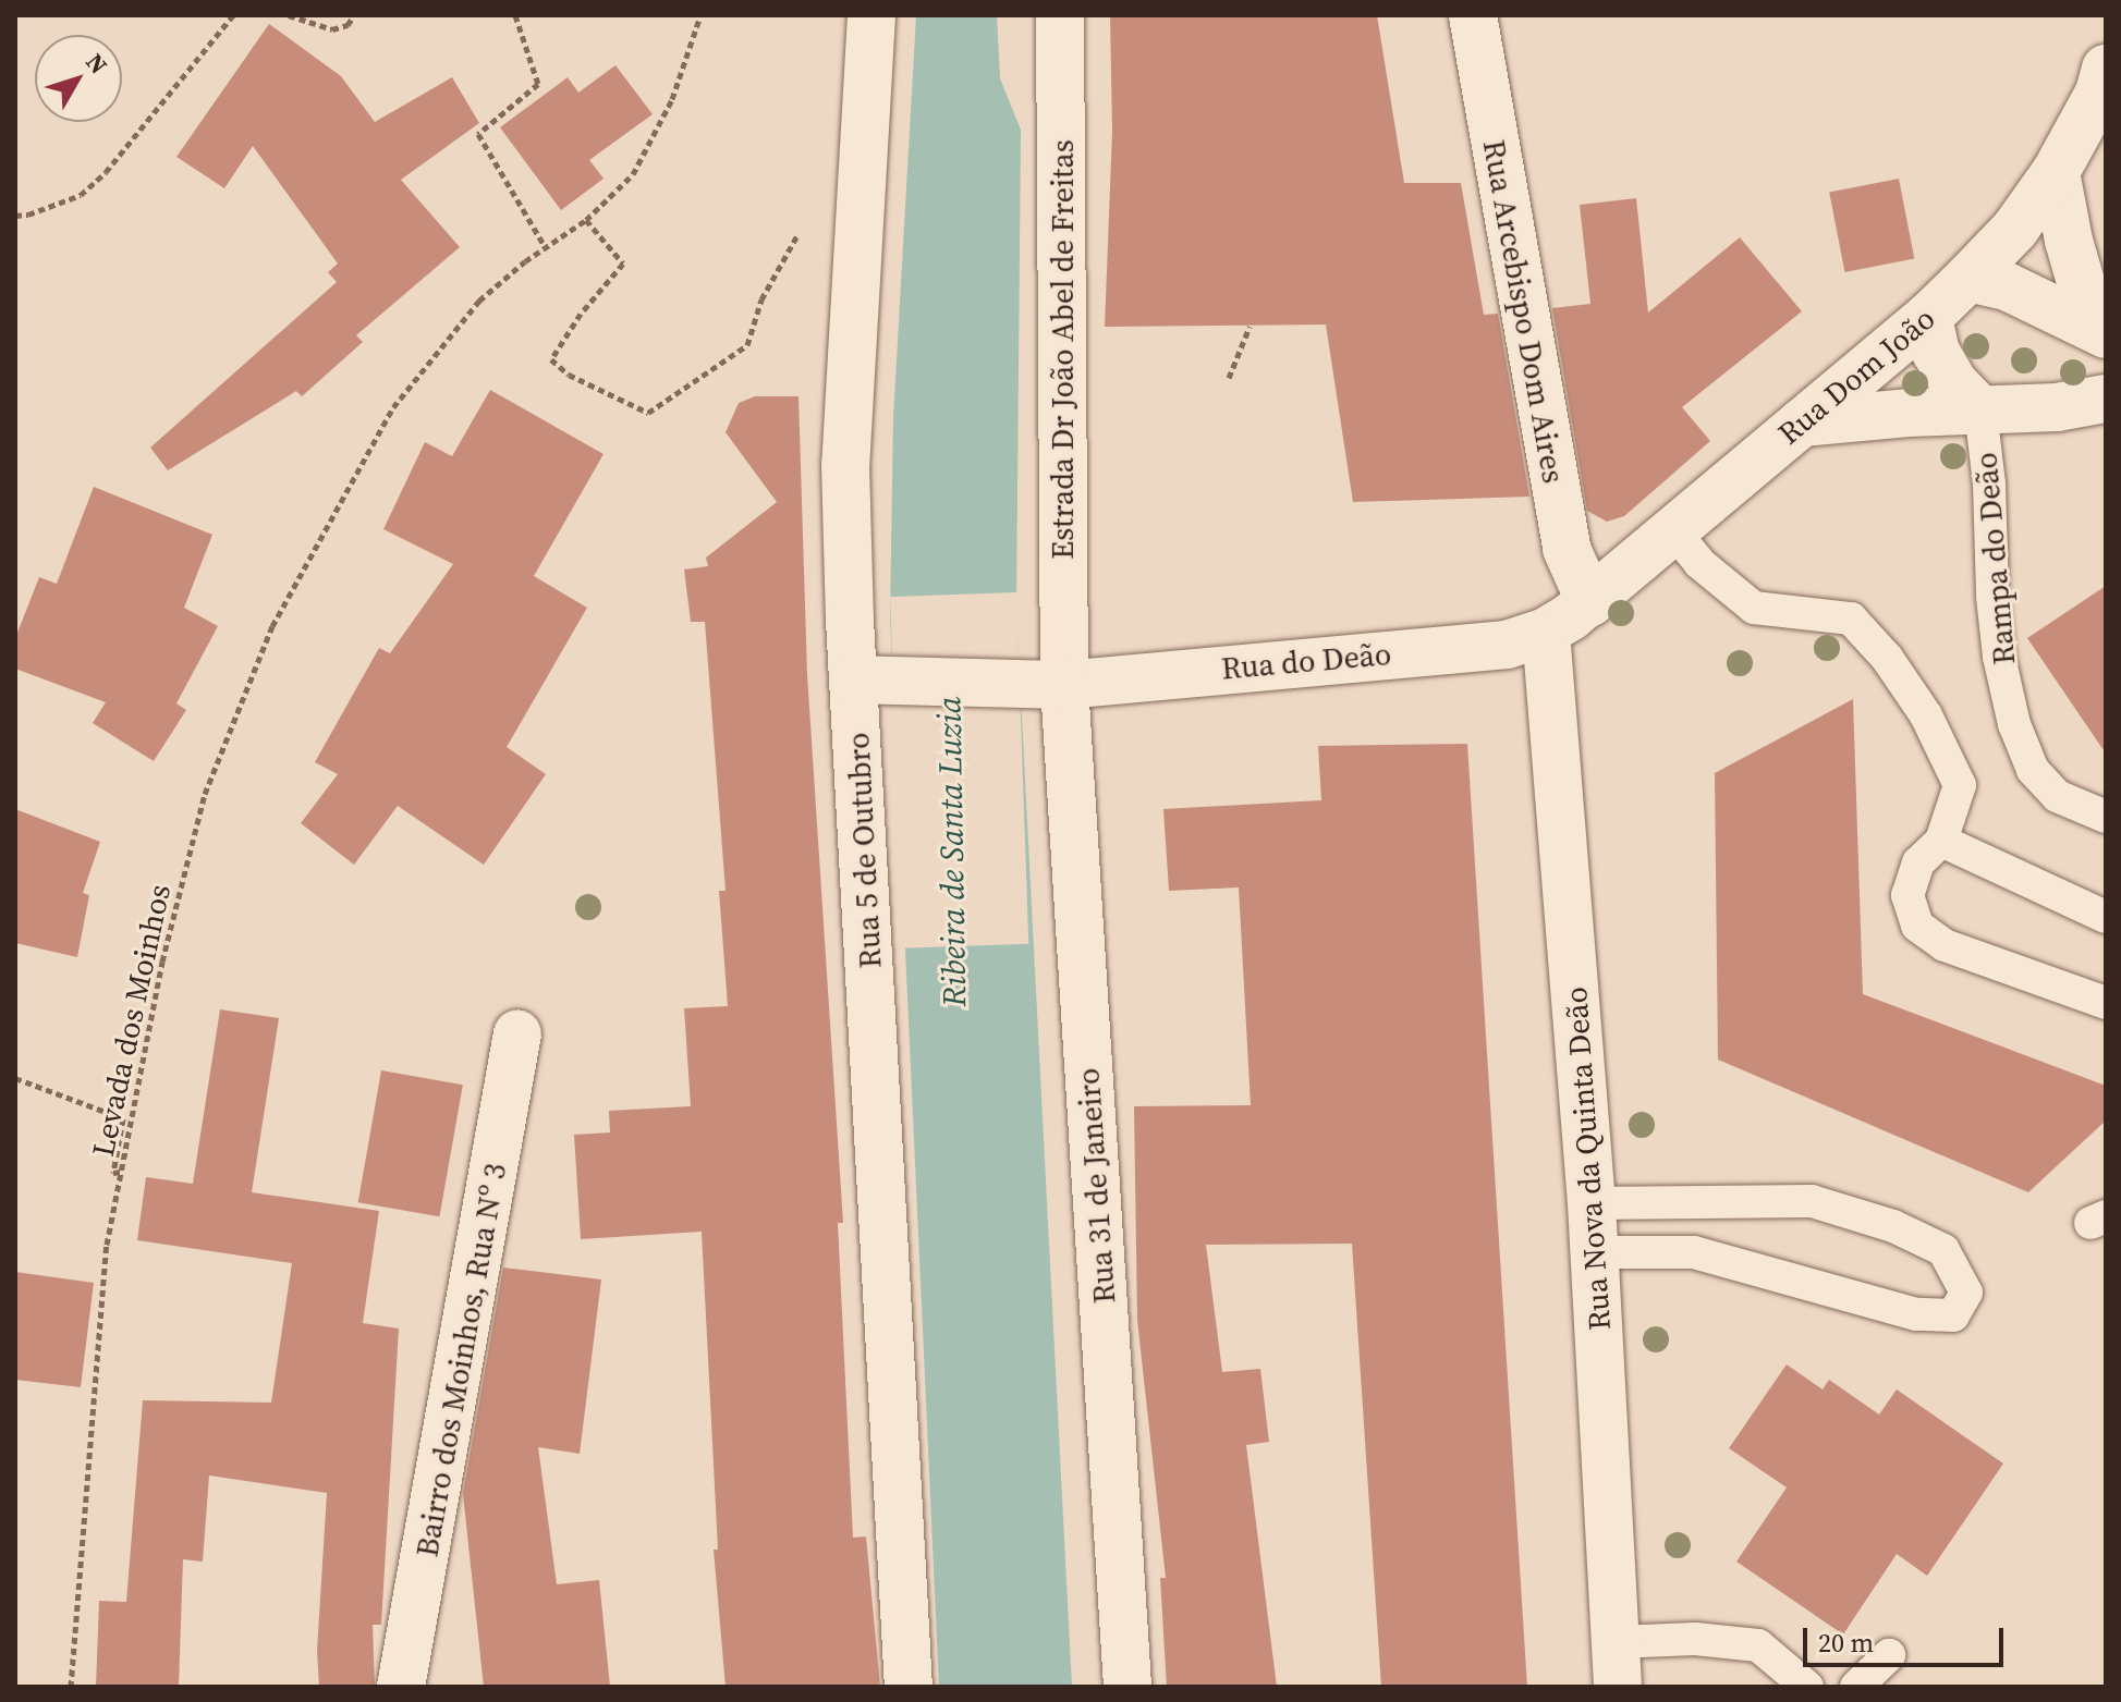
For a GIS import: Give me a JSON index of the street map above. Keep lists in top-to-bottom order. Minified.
{"streets":{"street":["Rua Arcebispo Dom Aires","Estrada Dr João Abel de Freitas","Rua Dom João","Rua do Deão","Rua 5 de Outubro","Rua Nova da Quinta Deão","Rua 31 de Janeiro","Bairro dos Moinhos, Rua Nº 3"],"lane":["Rampa do Deão"],"path":["Levada dos Moinhos"]},"crossings":[["Rua Arcebispo Dom Aires","Rua Dom João"],["Estrada Dr João Abel de Freitas","Rua do Deão"],["Estrada Dr João Abel de Freitas","Rua 31 de Janeiro"],["Rua Dom João","Rua do Deão"],["Rua Dom João","Rua Nova da Quinta Deão"],["Rua do Deão","Rua 5 de Outubro"],["Rua do Deão","Rua Nova da Quinta Deão"],["Rua do Deão","Rua 31 de Janeiro"]],"water":["Ribeira de Santa Luzia"],"scale_bar":"20 m","north":"top right"}
